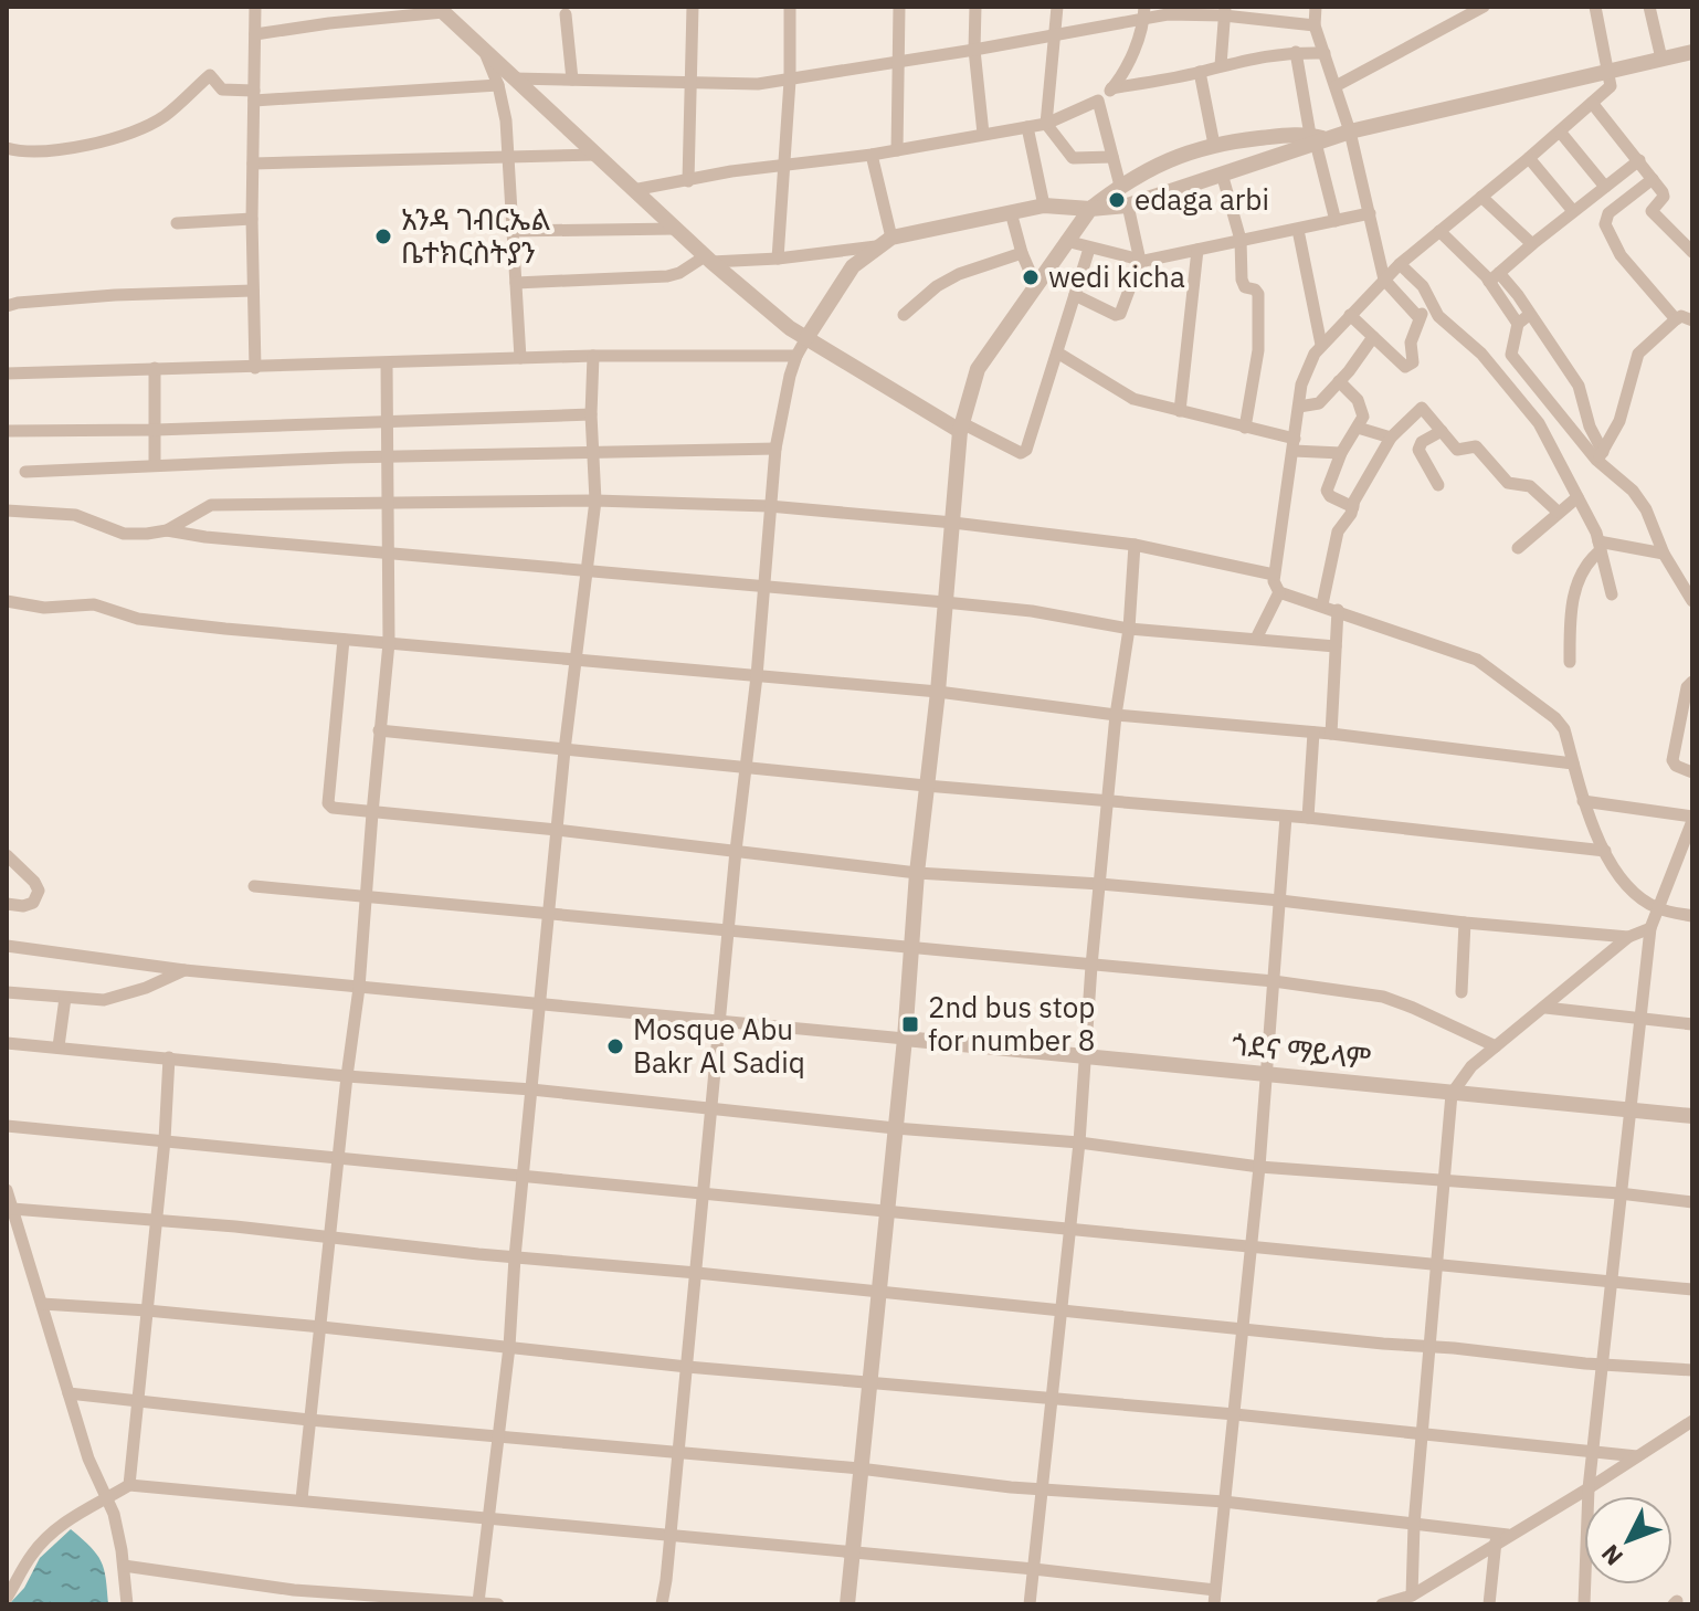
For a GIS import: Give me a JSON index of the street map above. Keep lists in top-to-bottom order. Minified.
{"streets":{"street":["ጎደና ማይላም"]},"places":{"other":["edaga arbi","አንዳ ገብርኤል ቤተክርስትያን","wedi kicha","Mosque Abu Bakr Al Sadiq"],"transit":["2nd bus stop for number 8"]},"north":"bottom left"}
